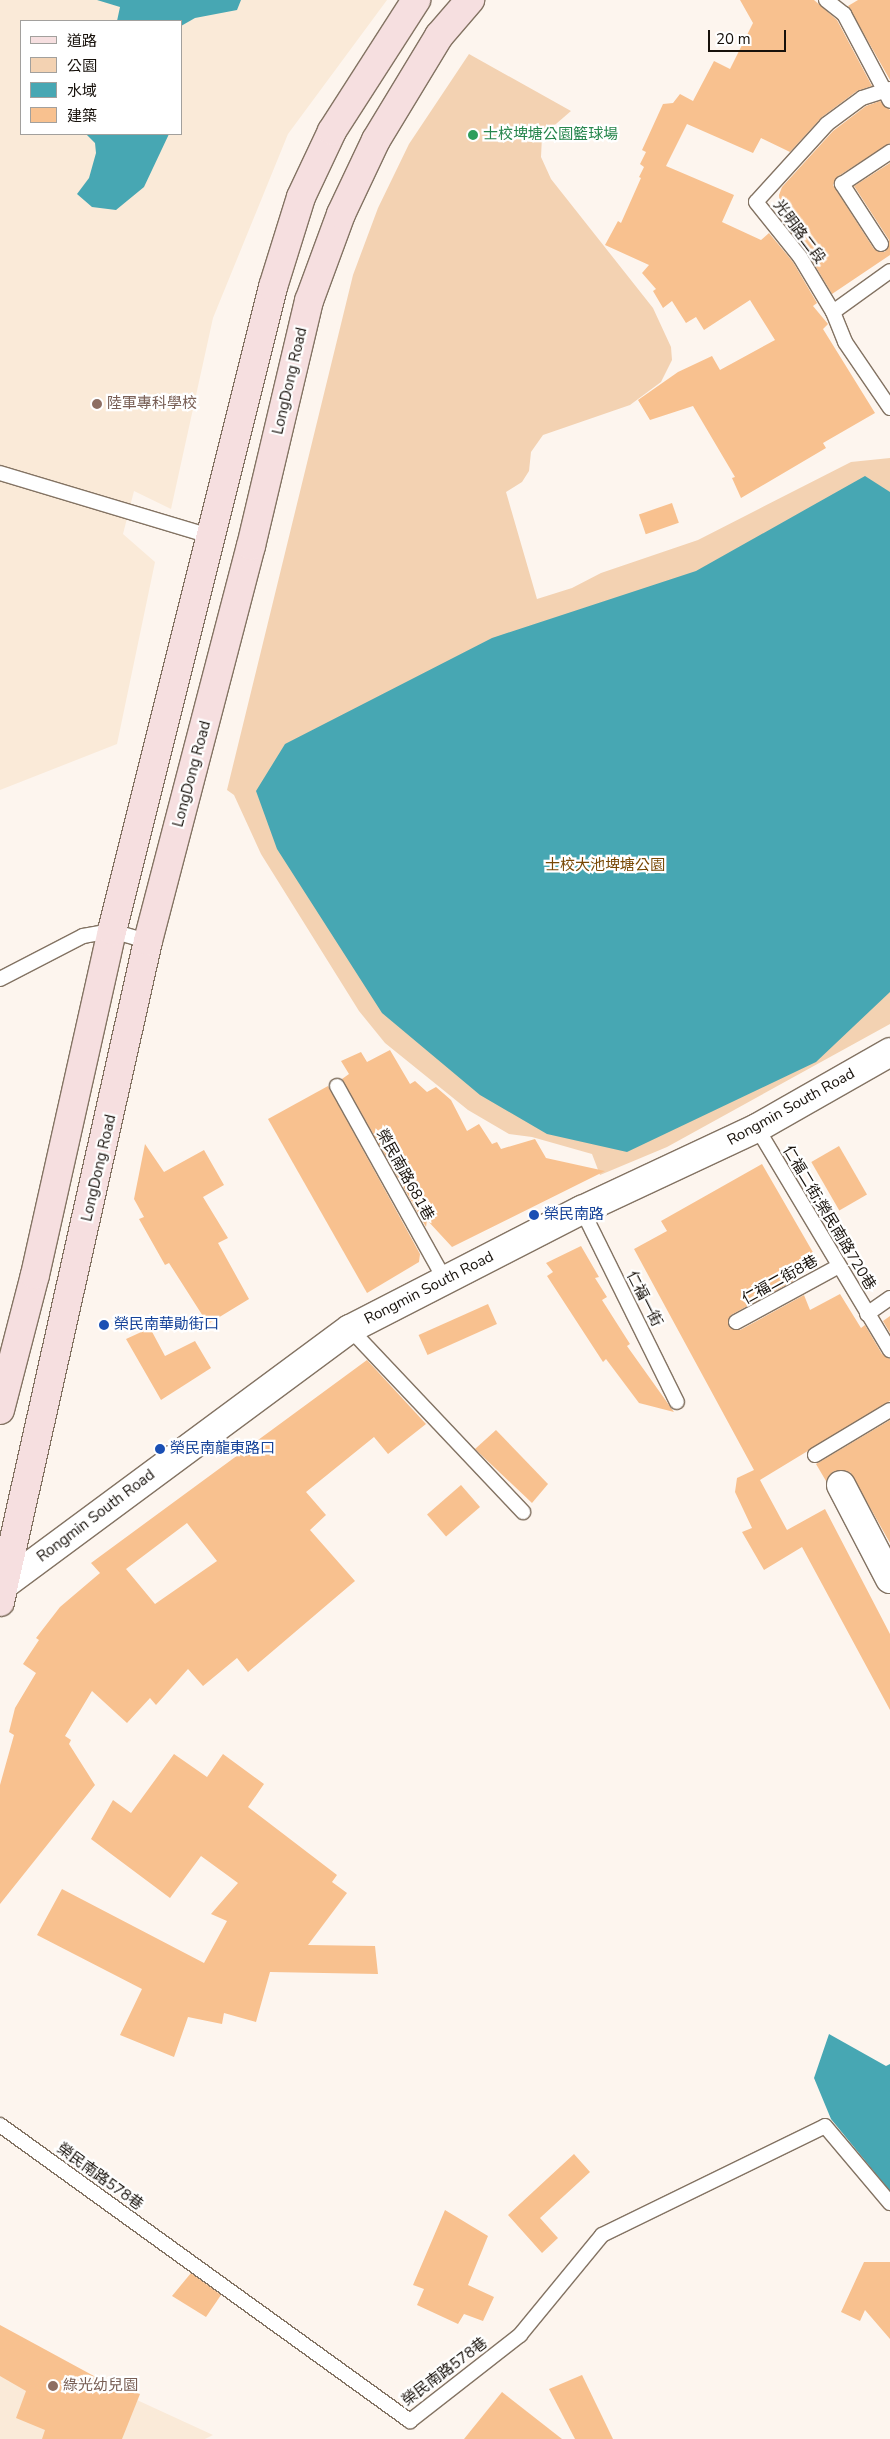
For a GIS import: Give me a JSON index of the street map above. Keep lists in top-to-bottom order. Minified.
{"streets":{"street":["LongDong Road","Rongmin South Road"],"lane":["光明路二段","榮民南路681巷","仁福二街;榮民南路720巷","仁福二街8巷","仁福一街","榮民南路578巷"]},"crossings":[["LongDong Road","Rongmin South Road"],["Rongmin South Road","榮民南路681巷"],["Rongmin South Road","仁福二街;榮民南路720巷"],["Rongmin South Road","仁福一街"],["仁福二街;榮民南路720巷","仁福二街8巷"]],"parks":["士校大池埤塘公園"],"places":["士校埤塘公園籃球場","陸軍專科學校","榮民南路","榮民南華勛街口","榮民南龍東路口","綠光幼兒園"],"legend":["道路","公園","水域","建築"],"scale_bar":"20 m"}
